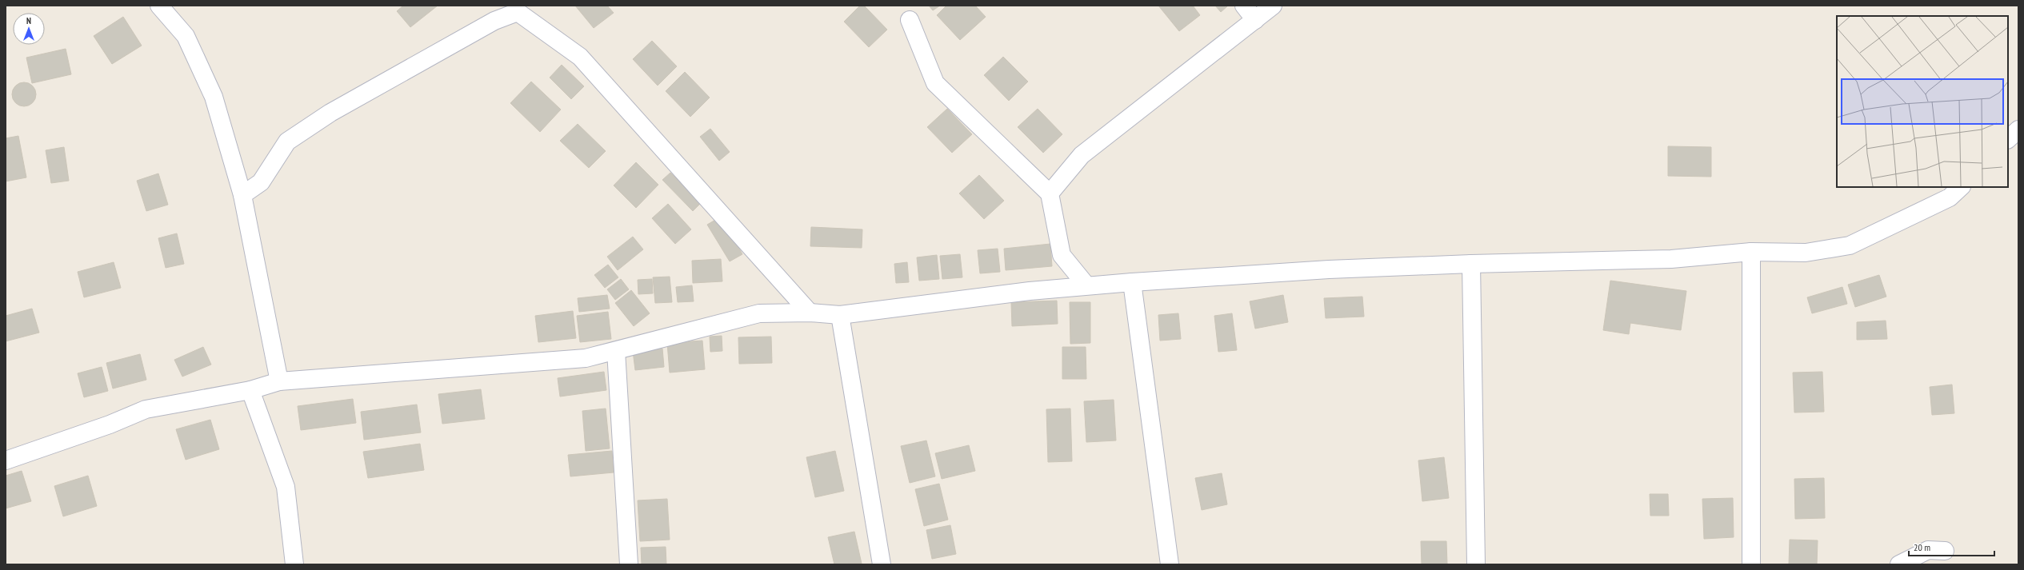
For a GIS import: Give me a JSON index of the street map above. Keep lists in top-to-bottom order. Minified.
{"scale_bar":"20 m","north":"top"}
